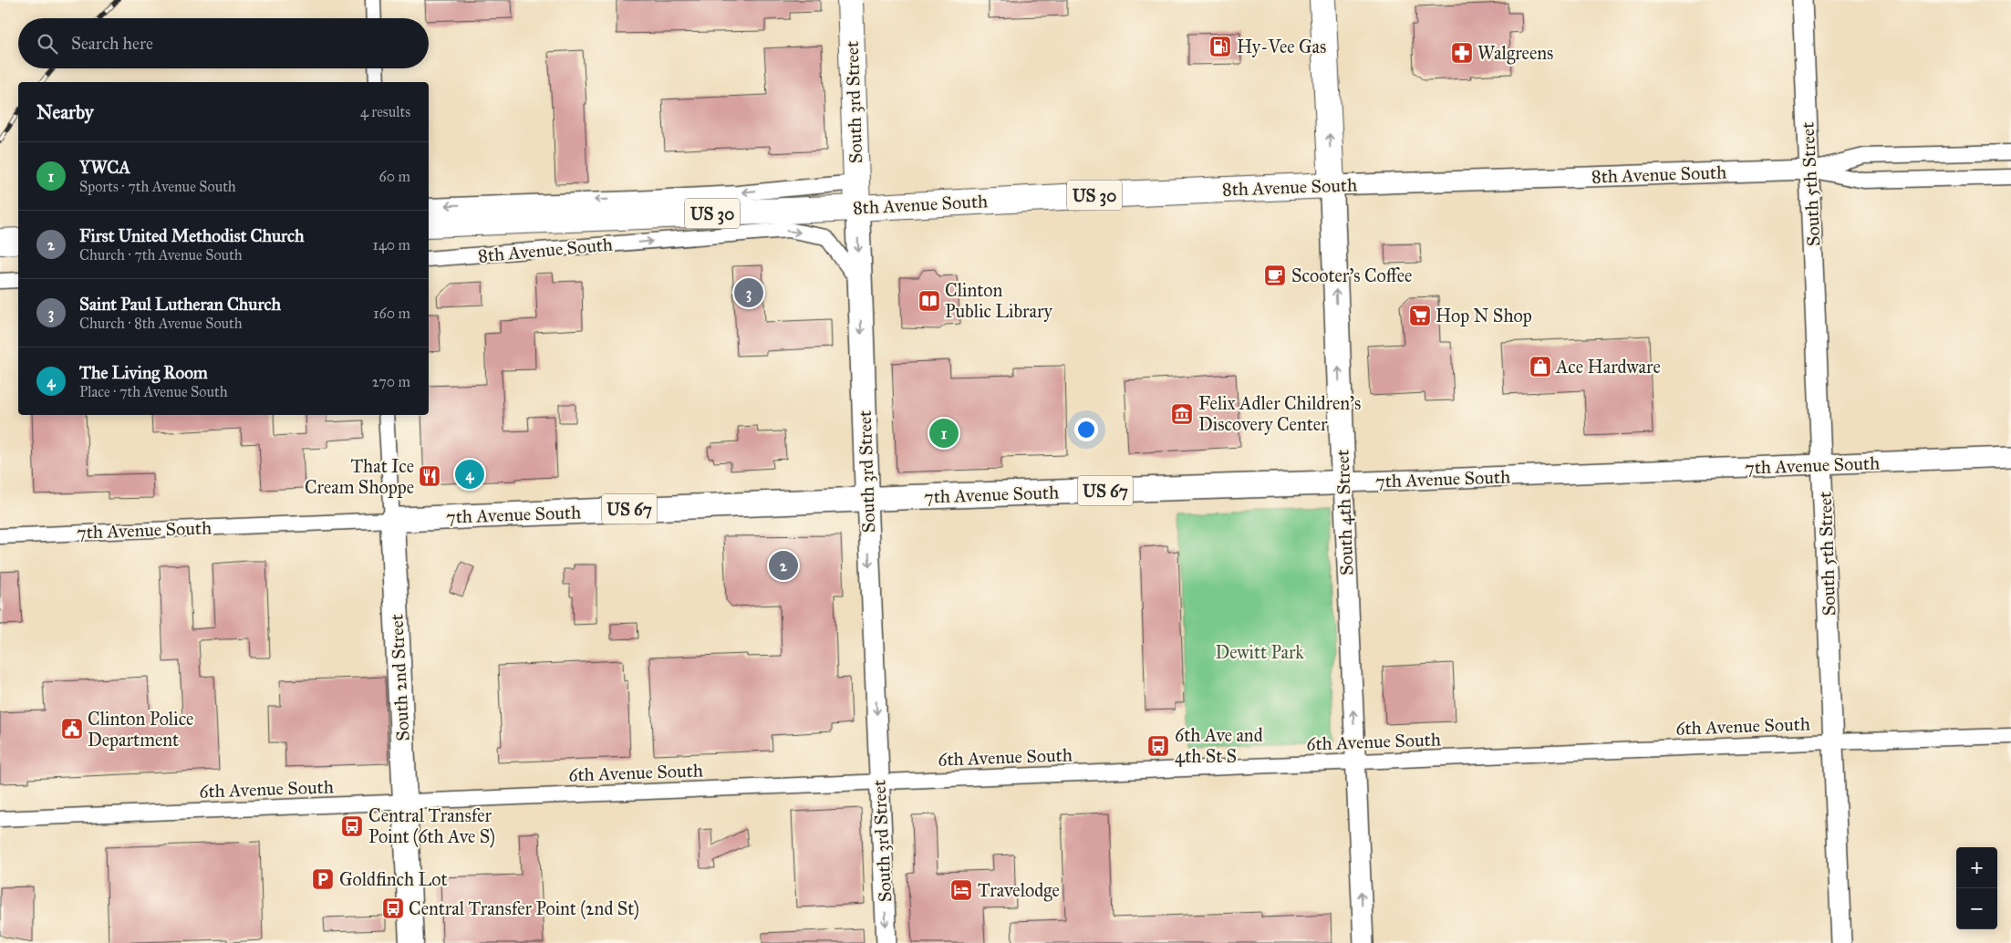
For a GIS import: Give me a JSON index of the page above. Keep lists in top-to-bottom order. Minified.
{"streets":{"highway":["South 3rd Street","8th Avenue South","US 30","South 4th Street"],"main road":["7th Avenue South","US 67","South 2nd Street"],"street":["South 5th Street","6th Avenue South"]},"crossings":[["South 3rd Street","8th Avenue South"],["South 3rd Street","7th Avenue South"],["South 3rd Street","6th Avenue South"],["8th Avenue South","South 5th Street"],["8th Avenue South","South 4th Street"],["South 5th Street","7th Avenue South"],["South 5th Street","6th Avenue South"],["7th Avenue South","South 4th Street"],["7th Avenue South","South 2nd Street"],["South 4th Street","6th Avenue South"],["South 2nd Street","6th Avenue South"]],"one_way":["South 3rd Street","South 4th Street"],"parks":["Dewitt Park"],"places":{"fuel station":["Hy-Vee Gas"],"pharmacy":["Walgreens"],"cafe":["Scooter's Coffee"],"library":["Clinton Public Library"],"supermarket":["Hop N Shop"],"shop":["Ace Hardware"],"museum":["Felix Adler Children's Discovery Center"],"restaurant":["That Ice Cream Shoppe"],"public building":["Clinton Police Department"],"bus stop":["6th Ave and 4th St S","Central Transfer Point (6th Ave S)","Central Transfer Point (2nd St)"],"parking":["Goldfinch Lot"],"hotel":["Travelodge"]},"page":{"search":"Search here","heading":["Nearby","4 results"],"list":[{"mark":"1","name":"YWCA","note":"Sports · 7th Avenue South","value":"60 m"},{"mark":"2","name":"First United Methodist Church","note":"Church · 7th Avenue South","value":"140 m"},{"mark":"3","name":"Saint Paul Lutheran Church","note":"Church · 8th Avenue South","value":"160 m"},{"mark":"4","name":"The Living Room","note":"Place · 7th Avenue South","value":"270 m"}],"pins":["3","1","4","2"],"map_buttons":["+","−"]}}
